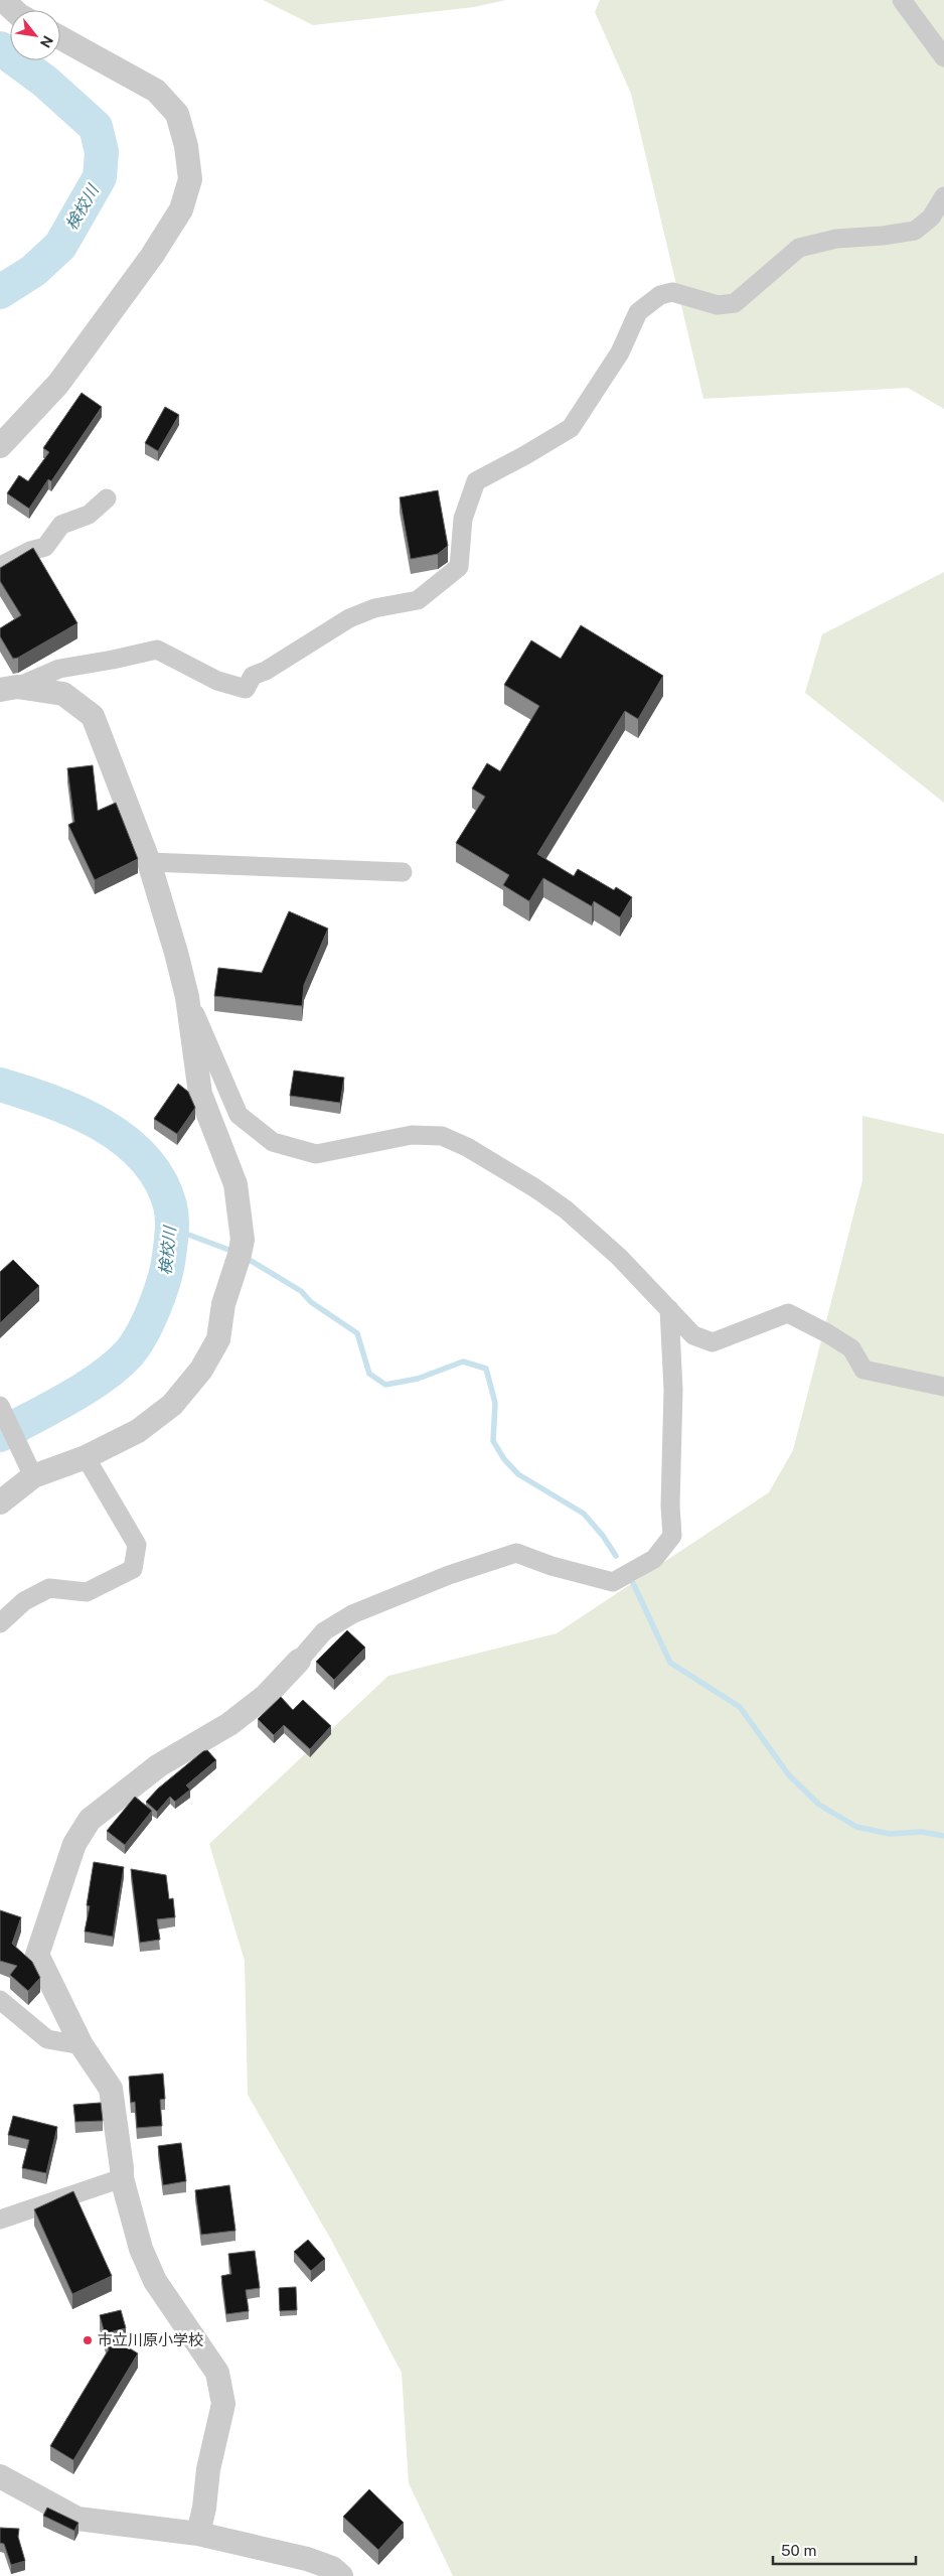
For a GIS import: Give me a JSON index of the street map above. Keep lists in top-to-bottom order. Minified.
{"water":["検校川"],"places":["市立川原小学校"],"scale_bar":"50 m","north":"bottom right"}
